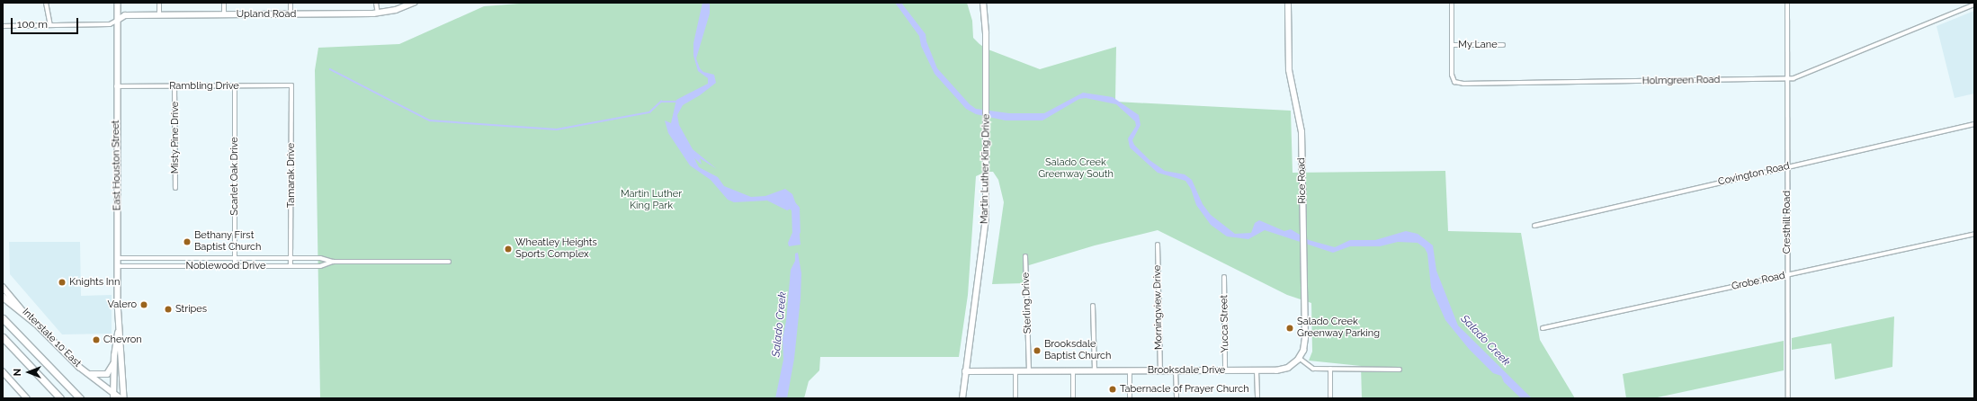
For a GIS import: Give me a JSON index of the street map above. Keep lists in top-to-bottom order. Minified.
{"streets":{"main road":["Upland Road","East Houston Street","Martin Luther King Drive","Rice Road","Interstate 10 East","Brooksdale Drive"],"street":["My Lane","Holmgreen Road","Rambling Drive","Misty Pine Drive","Covington Road","Tamarak Drive","Scarlet Oak Drive","Cresthill Road","Noblewood Drive","Grobe Road","Sterling Drive","Morningview Drive","Yucca Street"]},"crossings":[["Upland Road","East Houston Street"],["My Lane","Holmgreen Road"],["Holmgreen Road","Cresthill Road"],["Rambling Drive","Misty Pine Drive"],["Rambling Drive","East Houston Street"],["Rambling Drive","Tamarak Drive"],["Rambling Drive","Scarlet Oak Drive"],["East Houston Street","Noblewood Drive"],["East Houston Street","Interstate 10 East"],["Martin Luther King Drive","Brooksdale Drive"],["Covington Road","Cresthill Road"],["Tamarak Drive","Noblewood Drive"],["Scarlet Oak Drive","Noblewood Drive"],["Rice Road","Brooksdale Drive"],["Cresthill Road","Grobe Road"],["Sterling Drive","Brooksdale Drive"],["Morningview Drive","Brooksdale Drive"],["Yucca Street","Brooksdale Drive"]],"water":["Salado Creek"],"parks":["Salado Creek Greenway South","Martin Luther King Park"],"places":["Bethany First Baptist Church","Wheatley Heights Sports Complex","Knights Inn","Valero","Stripes","Salado Creek Greenway Parking","Chevron","Brooksdale Baptist Church","Tabernacle of Prayer Church"],"scale_bar":"100 m","north":"left"}
